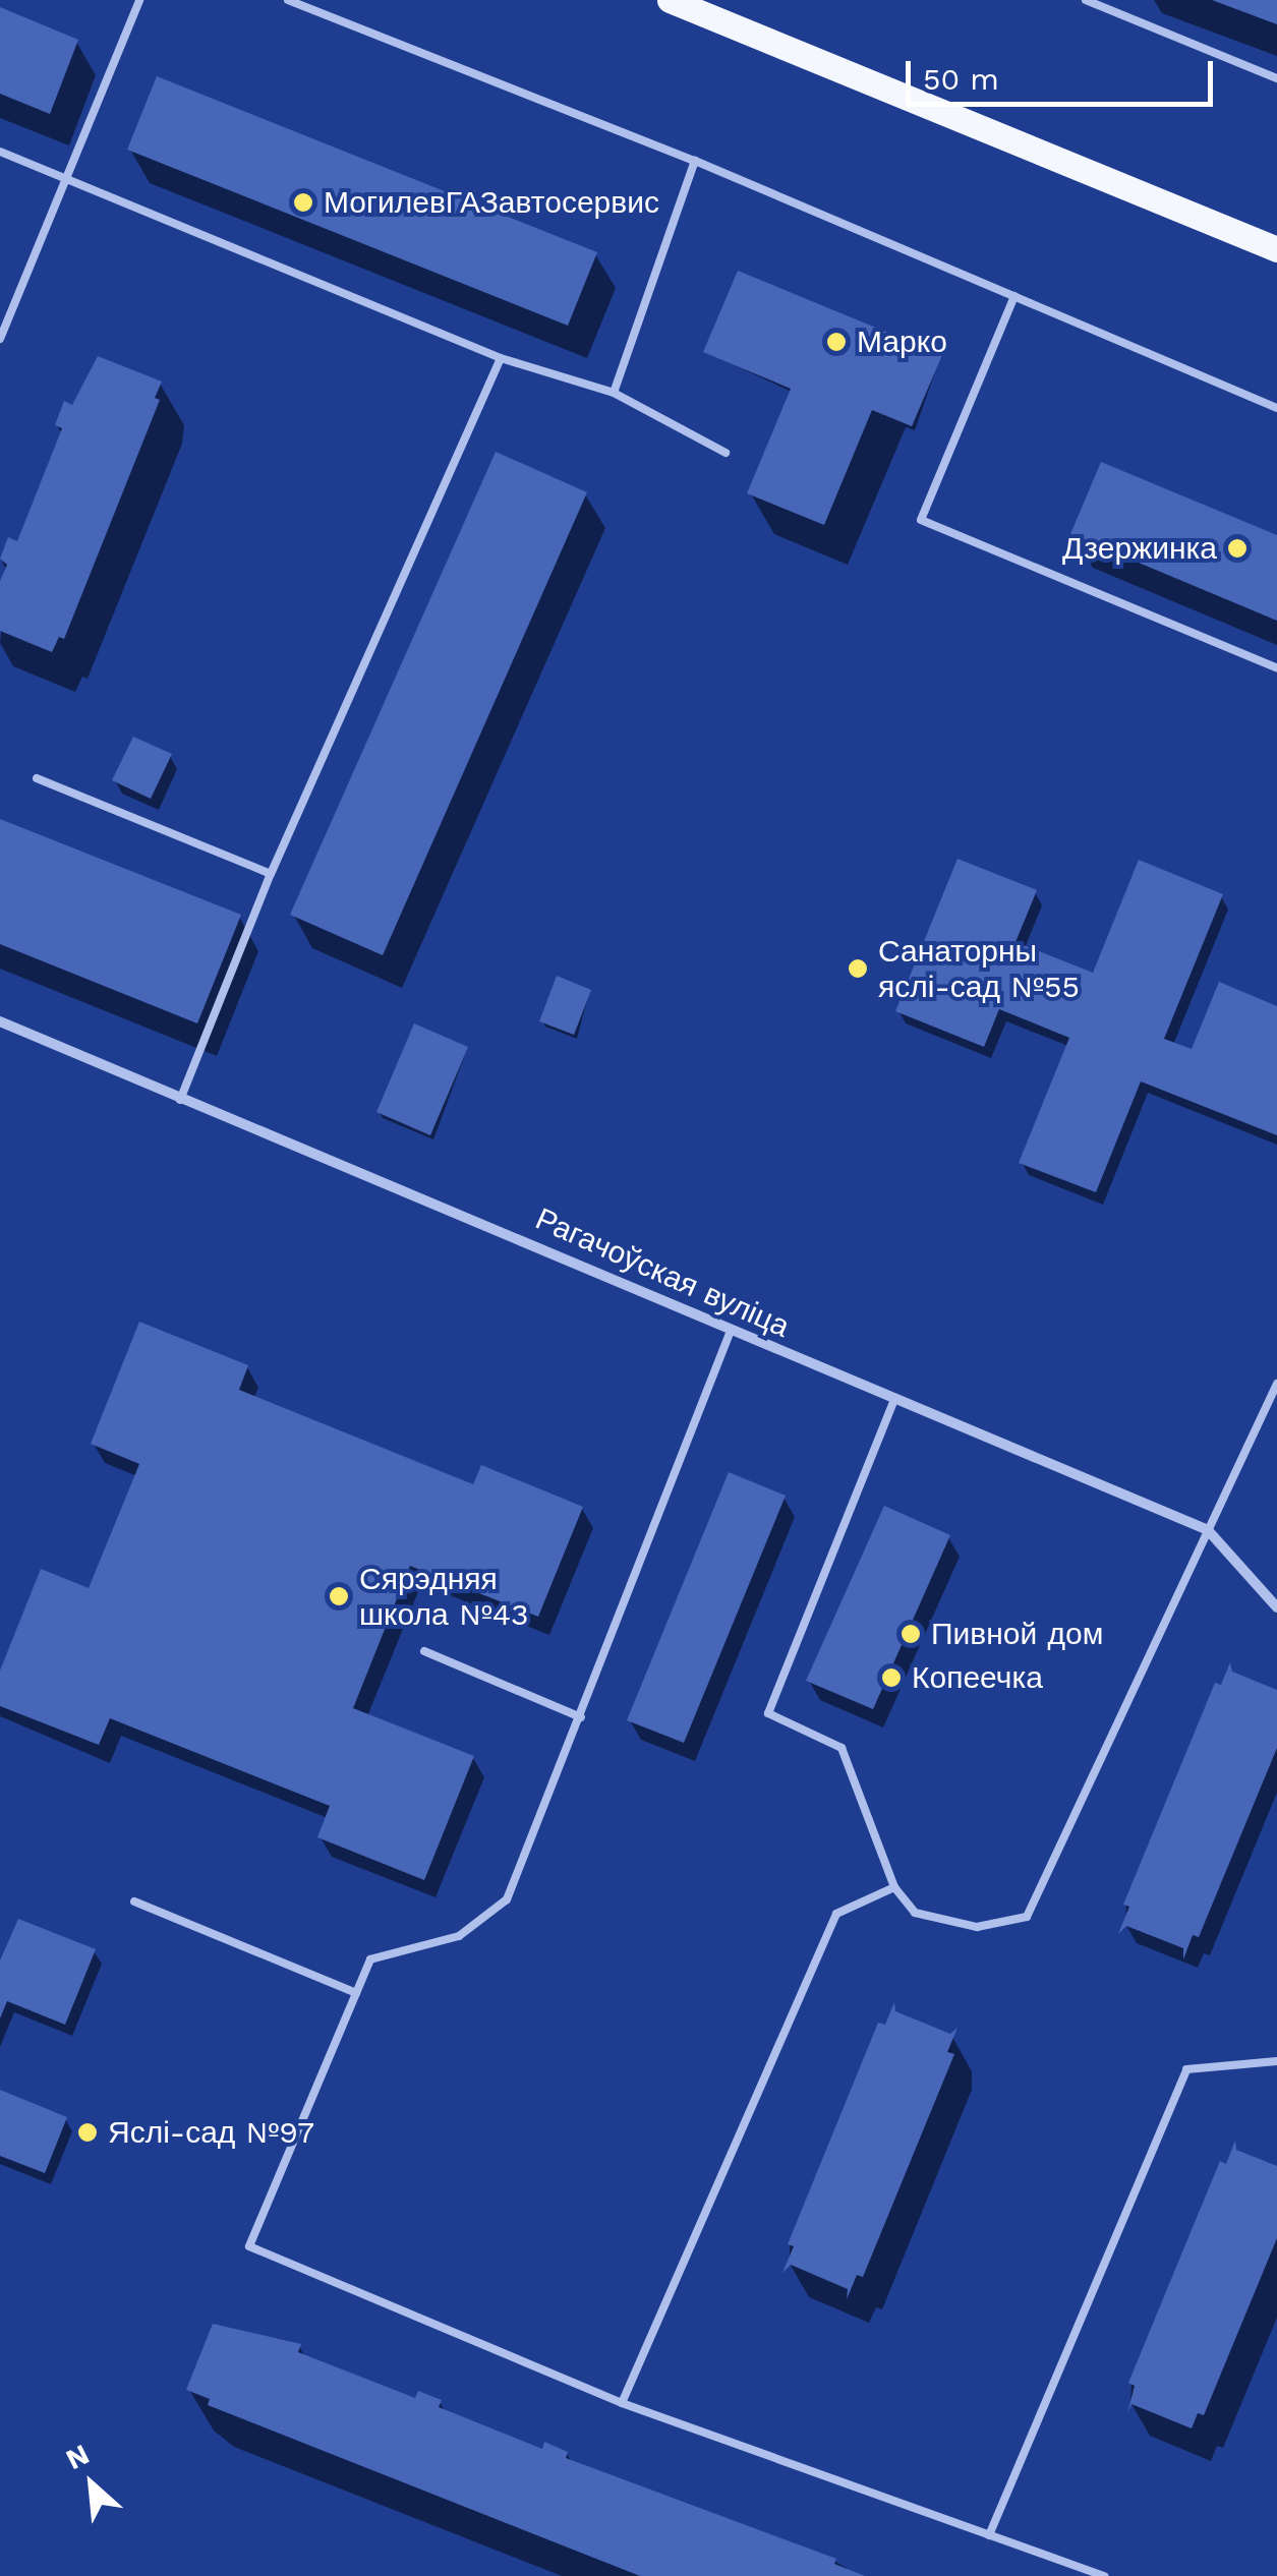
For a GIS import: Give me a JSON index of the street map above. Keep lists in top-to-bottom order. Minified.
{"streets":{"street":["Рагачоўская вуліца"]},"places":["МогилевГАЗавтосервис","Марко","Дзержинка","Санаторны яслі-сад №55","Сярэдняя школа №43","Пивной дом","Копеечка","Яслі-сад №97"],"scale_bar":"50 m","north":"top left"}
